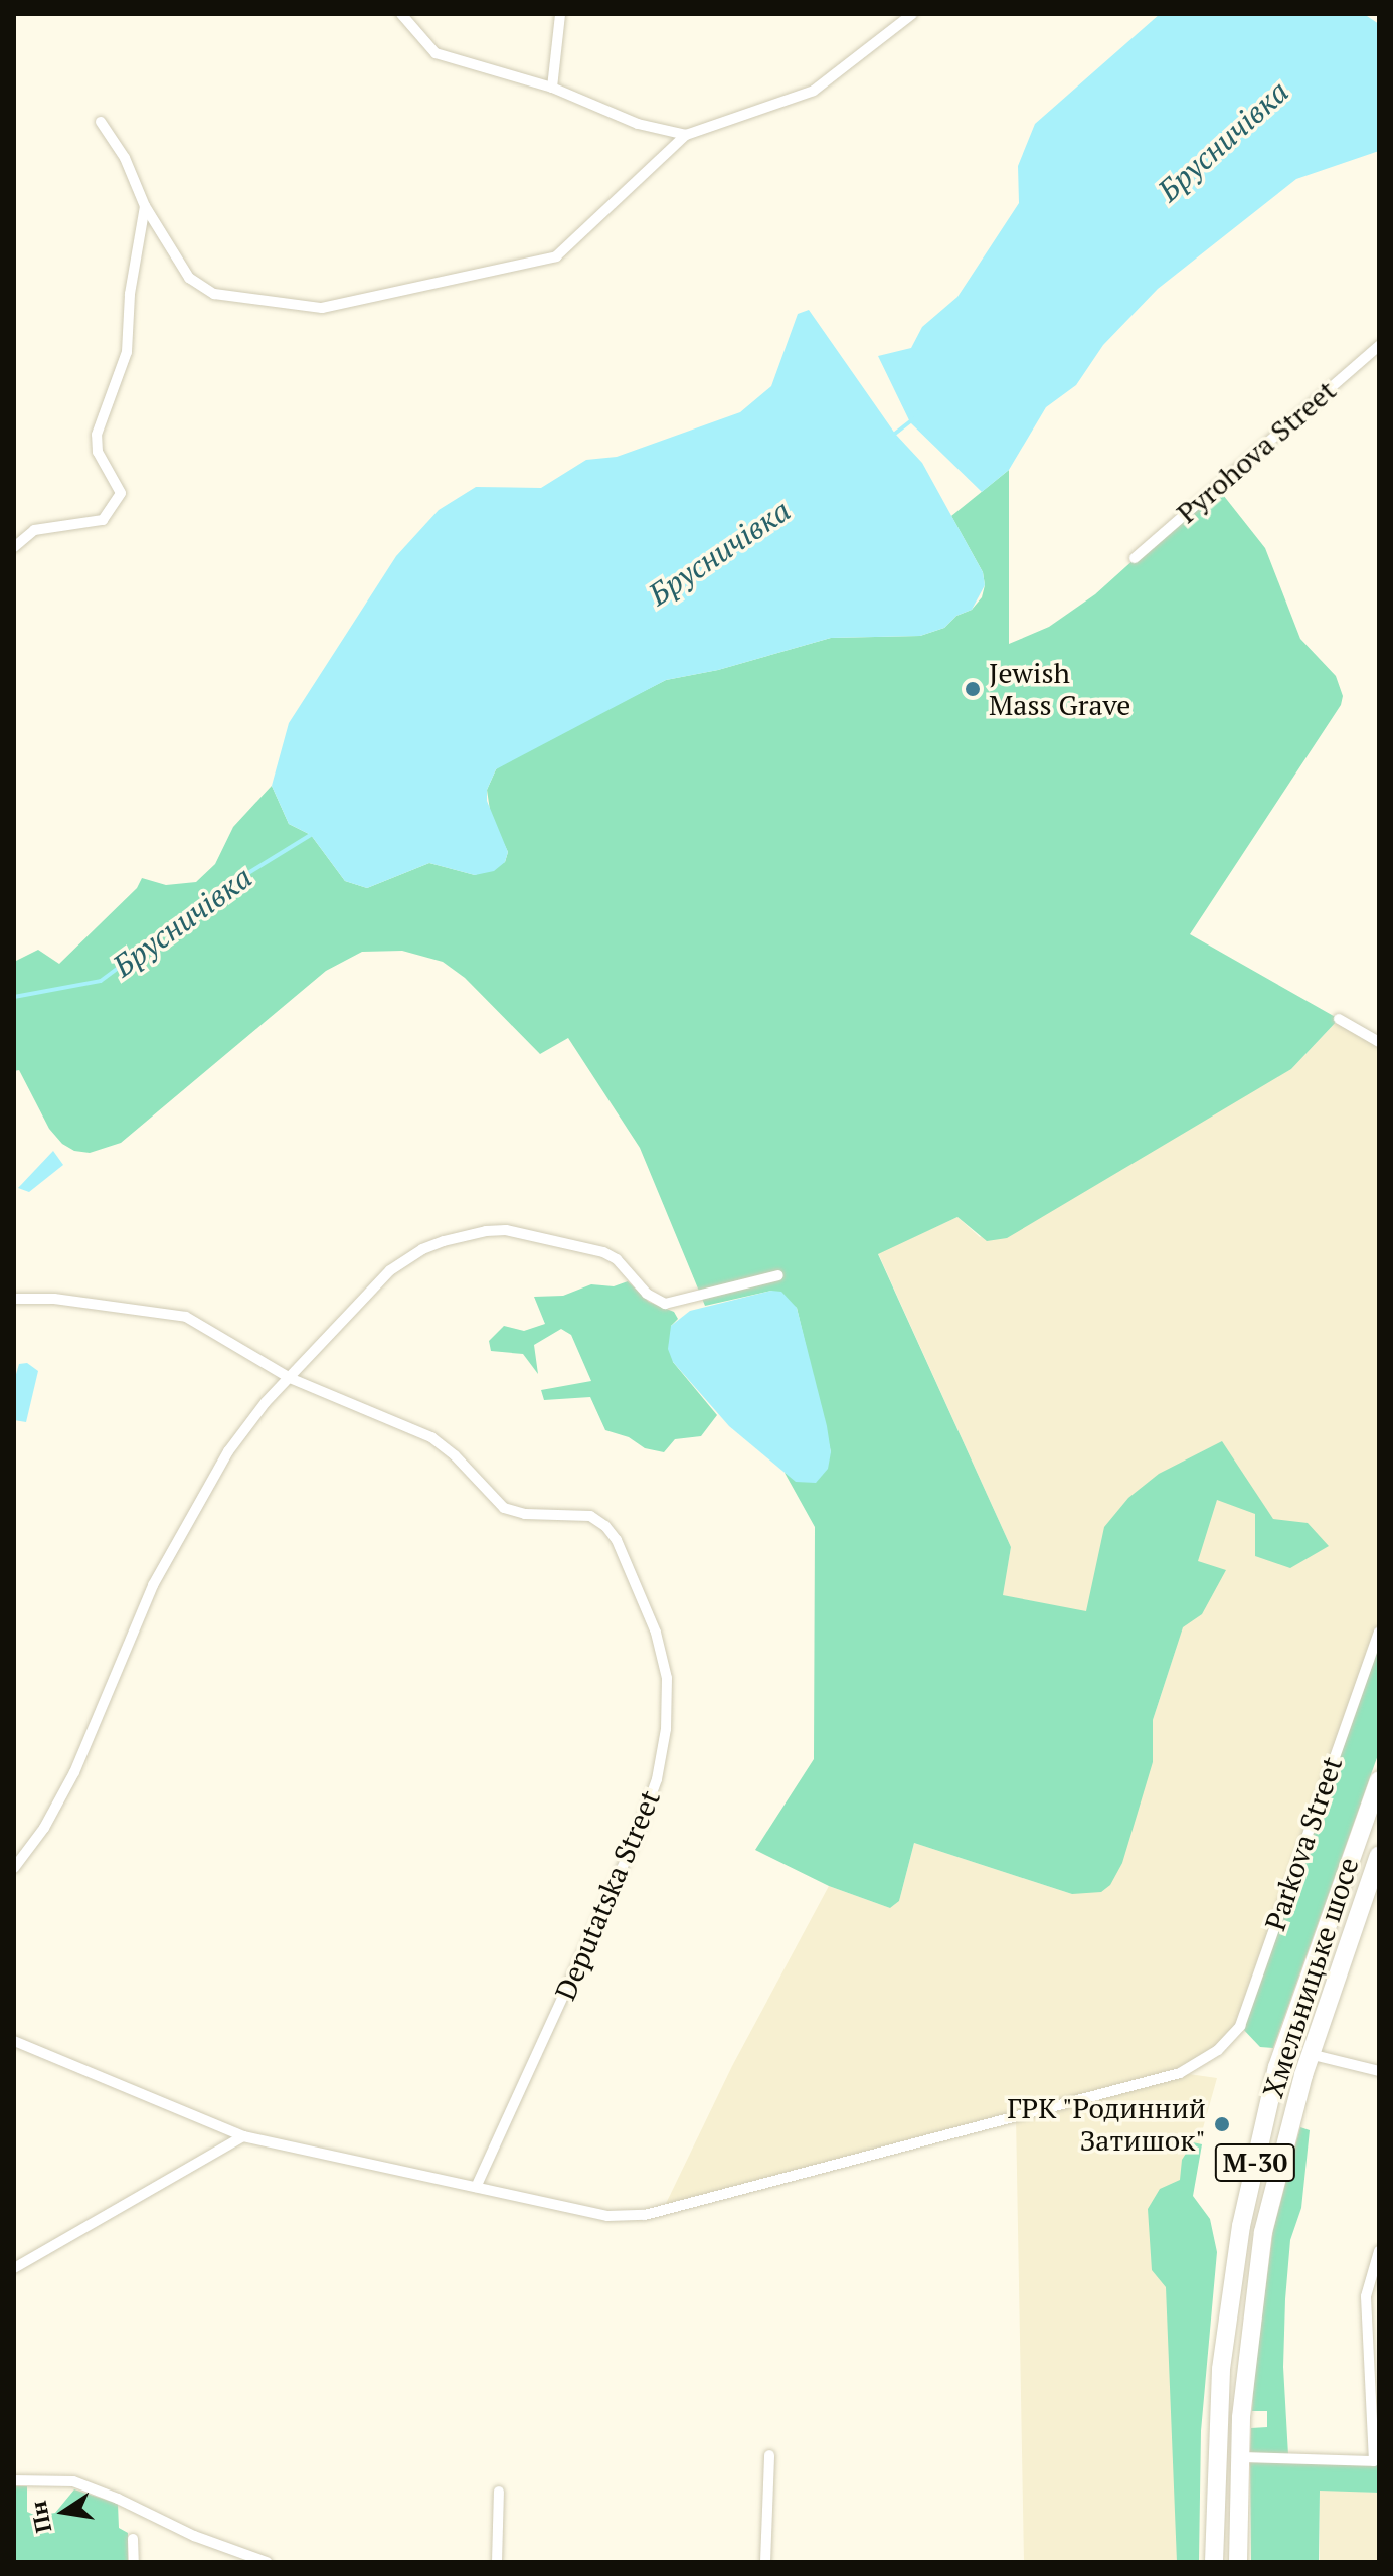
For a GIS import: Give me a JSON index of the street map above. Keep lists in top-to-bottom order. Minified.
{"streets":{"highway":["Хмельницьке шосе","М-30"],"street":["Pyrohova Street","Parkova Street","Deputatska Street"]},"crossings":[["Parkova Street","Deputatska Street"]],"water":["Брусничівка"],"places":["Jewish Mass Grave","ГРК \"Родинний Затишок\""],"north":"left"}
